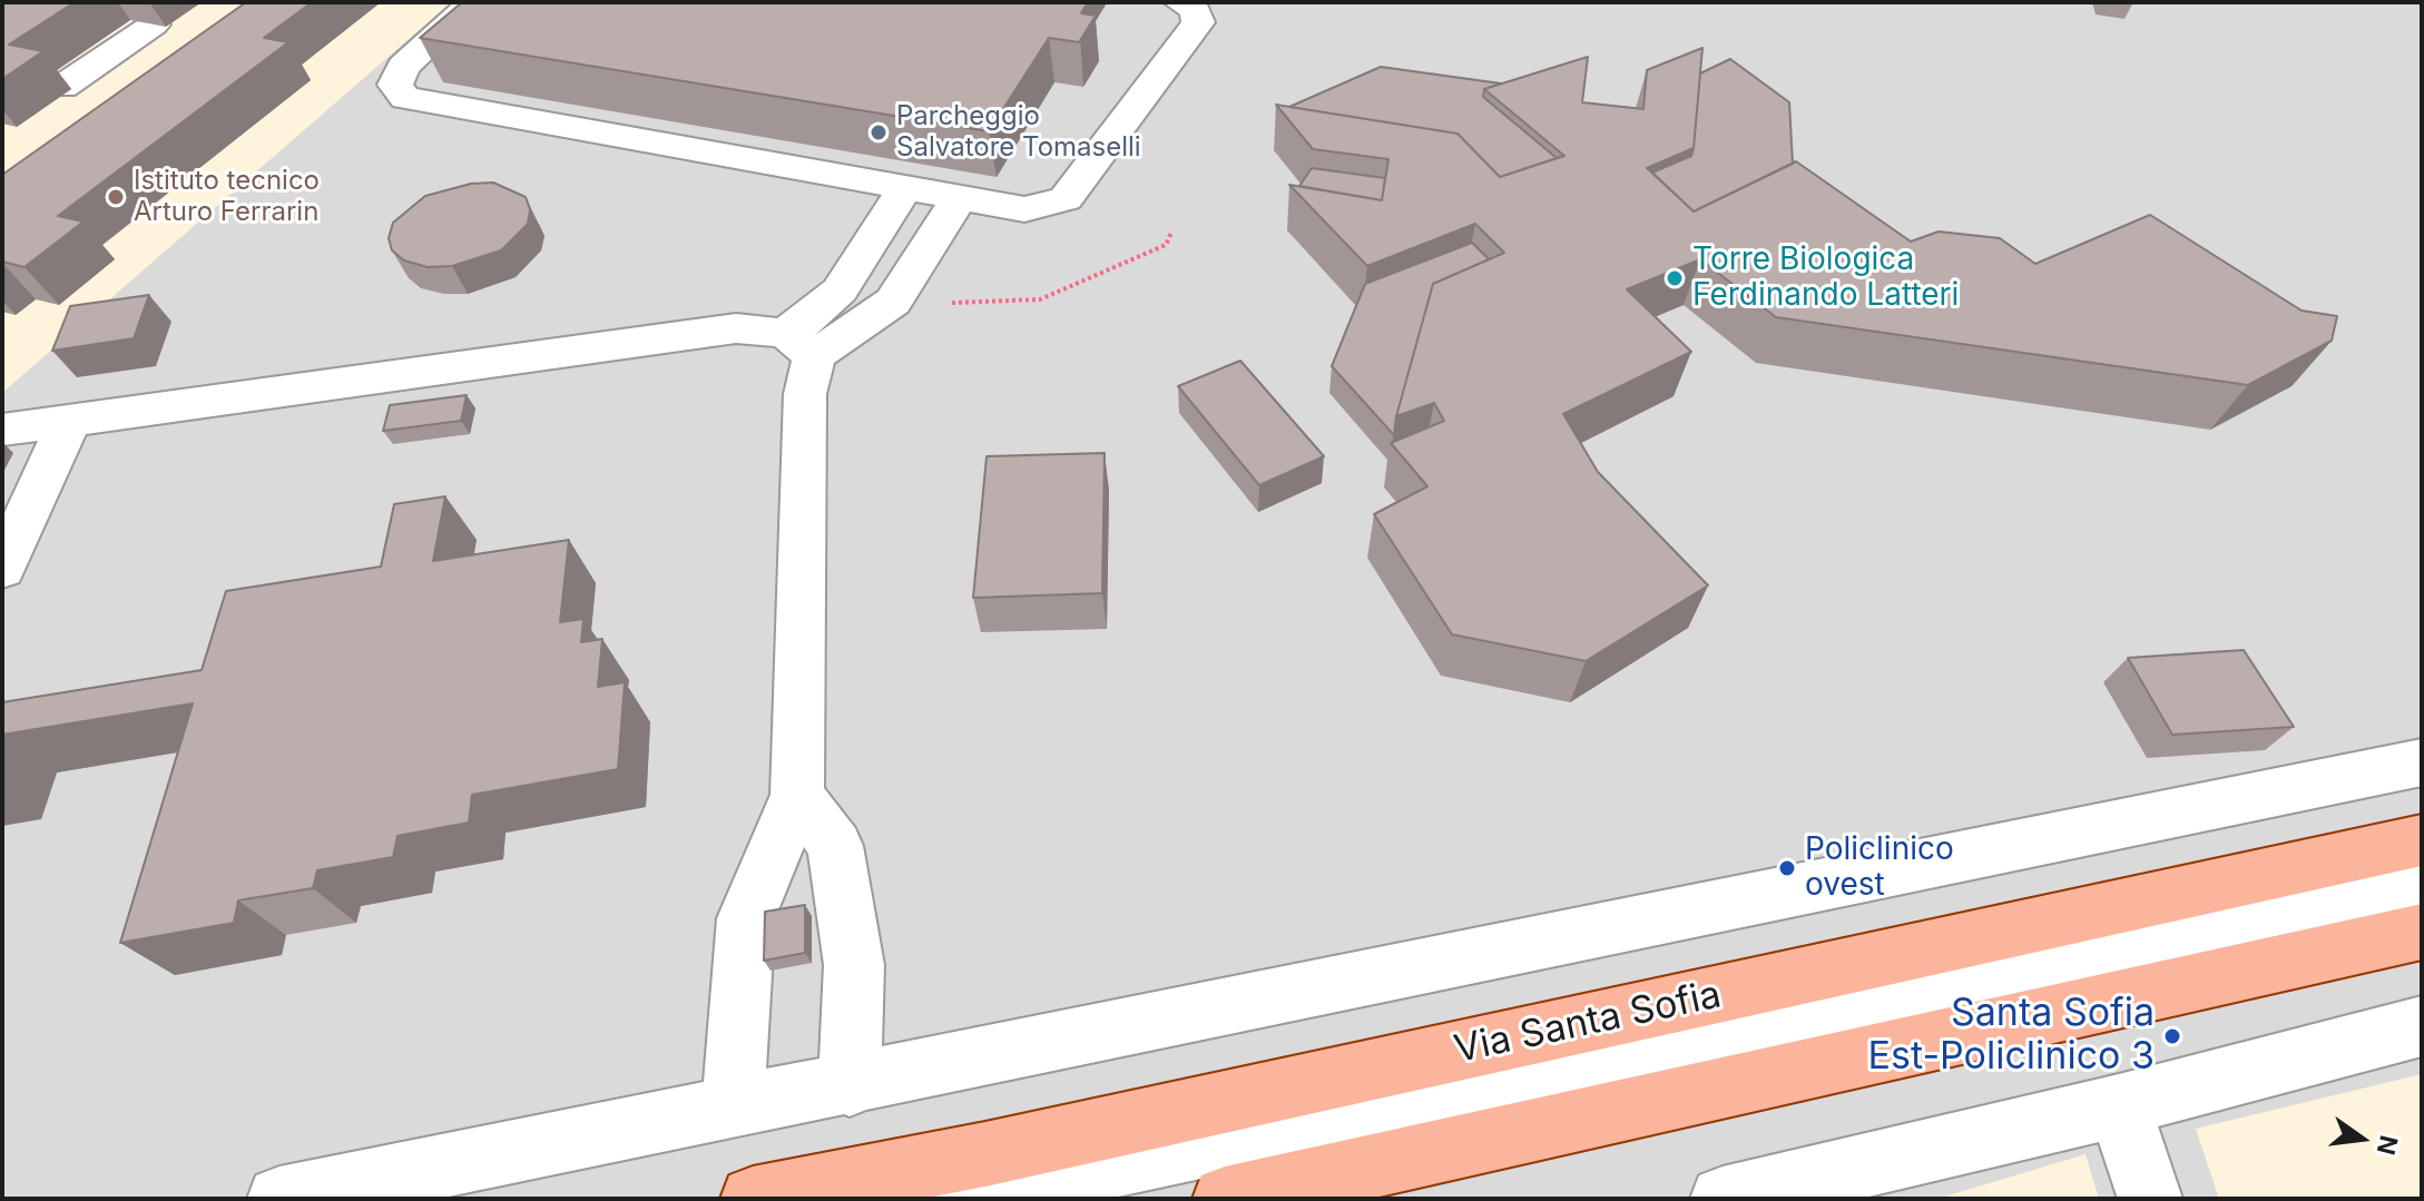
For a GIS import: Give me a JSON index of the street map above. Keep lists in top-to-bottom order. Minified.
{"streets":{"main road":["Via Santa Sofia"]},"places":["Parcheggio Salvatore Tomaselli","Istituto tecnico Arturo Ferrarin","Torre Biologica Ferdinando Latteri","Policlinico ovest","Santa Sofia Est-Policlinico 3"],"north":"right"}
